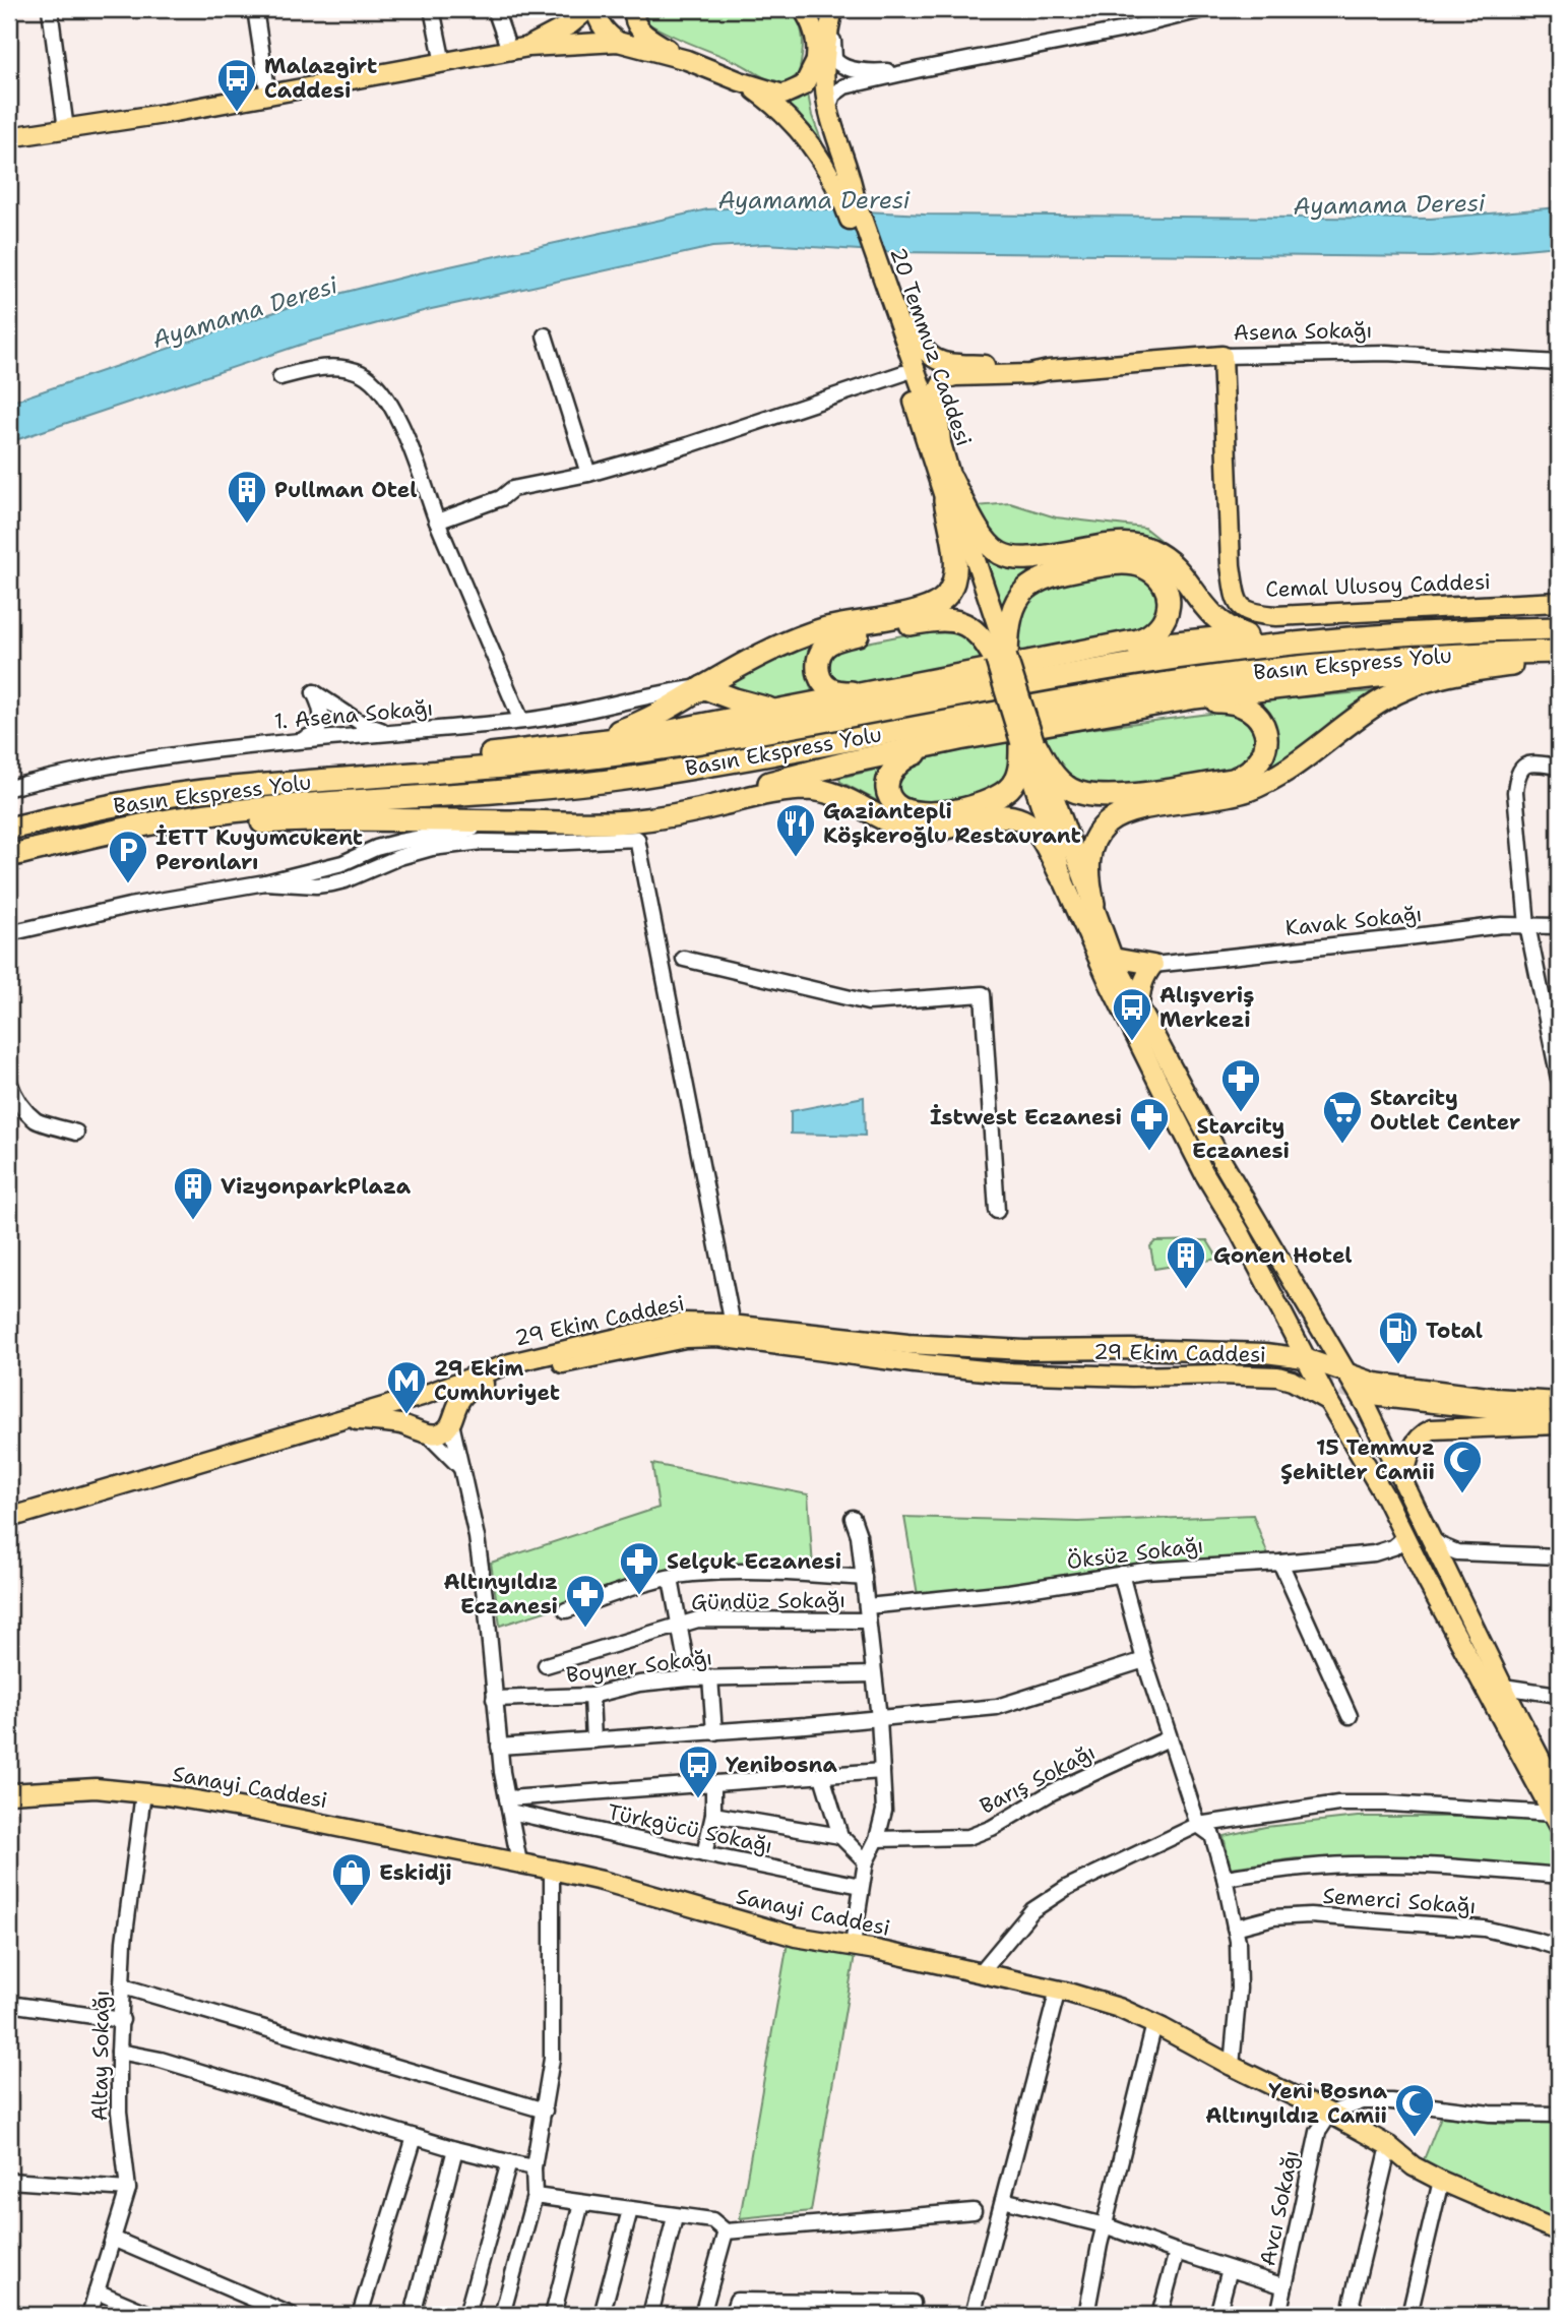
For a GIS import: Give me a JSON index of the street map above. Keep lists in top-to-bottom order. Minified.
{"streets":{"highway":["Basın Ekspress Yolu"],"main road":["Asena Sokağı","20 Temmuz Caddesi","Cemal Ulusoy Caddesi","29 Ekim Caddesi","Sanayi Caddesi"],"street":["1. Asena Sokağı","Kavak Sokağı","Öksüz Sokağı","Gündüz Sokağı","Boyner Sokağı","Barış Sokağı","Türkgücü Sokağı","Semerci Sokağı","Altay Sokağı","Avcı Sokağı"]},"crossings":[["Asena Sokağı","Cemal Ulusoy Caddesi"],["Öksüz Sokağı","Gündüz Sokağı"],["Sanayi Caddesi","Altay Sokağı"],["Sanayi Caddesi","Avcı Sokağı"]],"water":["Ayamama Deresi"],"places":{"bus stop":["Malazgirt Caddesi","Alışveriş Merkezi","Yenibosna"],"building":["Pullman Otel","VizyonparkPlaza","Gonen Hotel"],"restaurant":["Gaziantepli Köşkeroğlu Restaurant"],"parking":["İETT Kuyumcukent Peronları"],"pharmacy":["Starcity Eczanesi","İstwest Eczanesi","Selçuk Eczanesi","Altınyıldız Eczanesi"],"supermarket":["Starcity Outlet Center"],"fuel station":["Total"],"metro station":["29 Ekim Cumhuriyet"],"mosque":["15 Temmuz Şehitler Camii","Yeni Bosna Altınyıldız Camii"],"shop":["Eskidji"]}}
